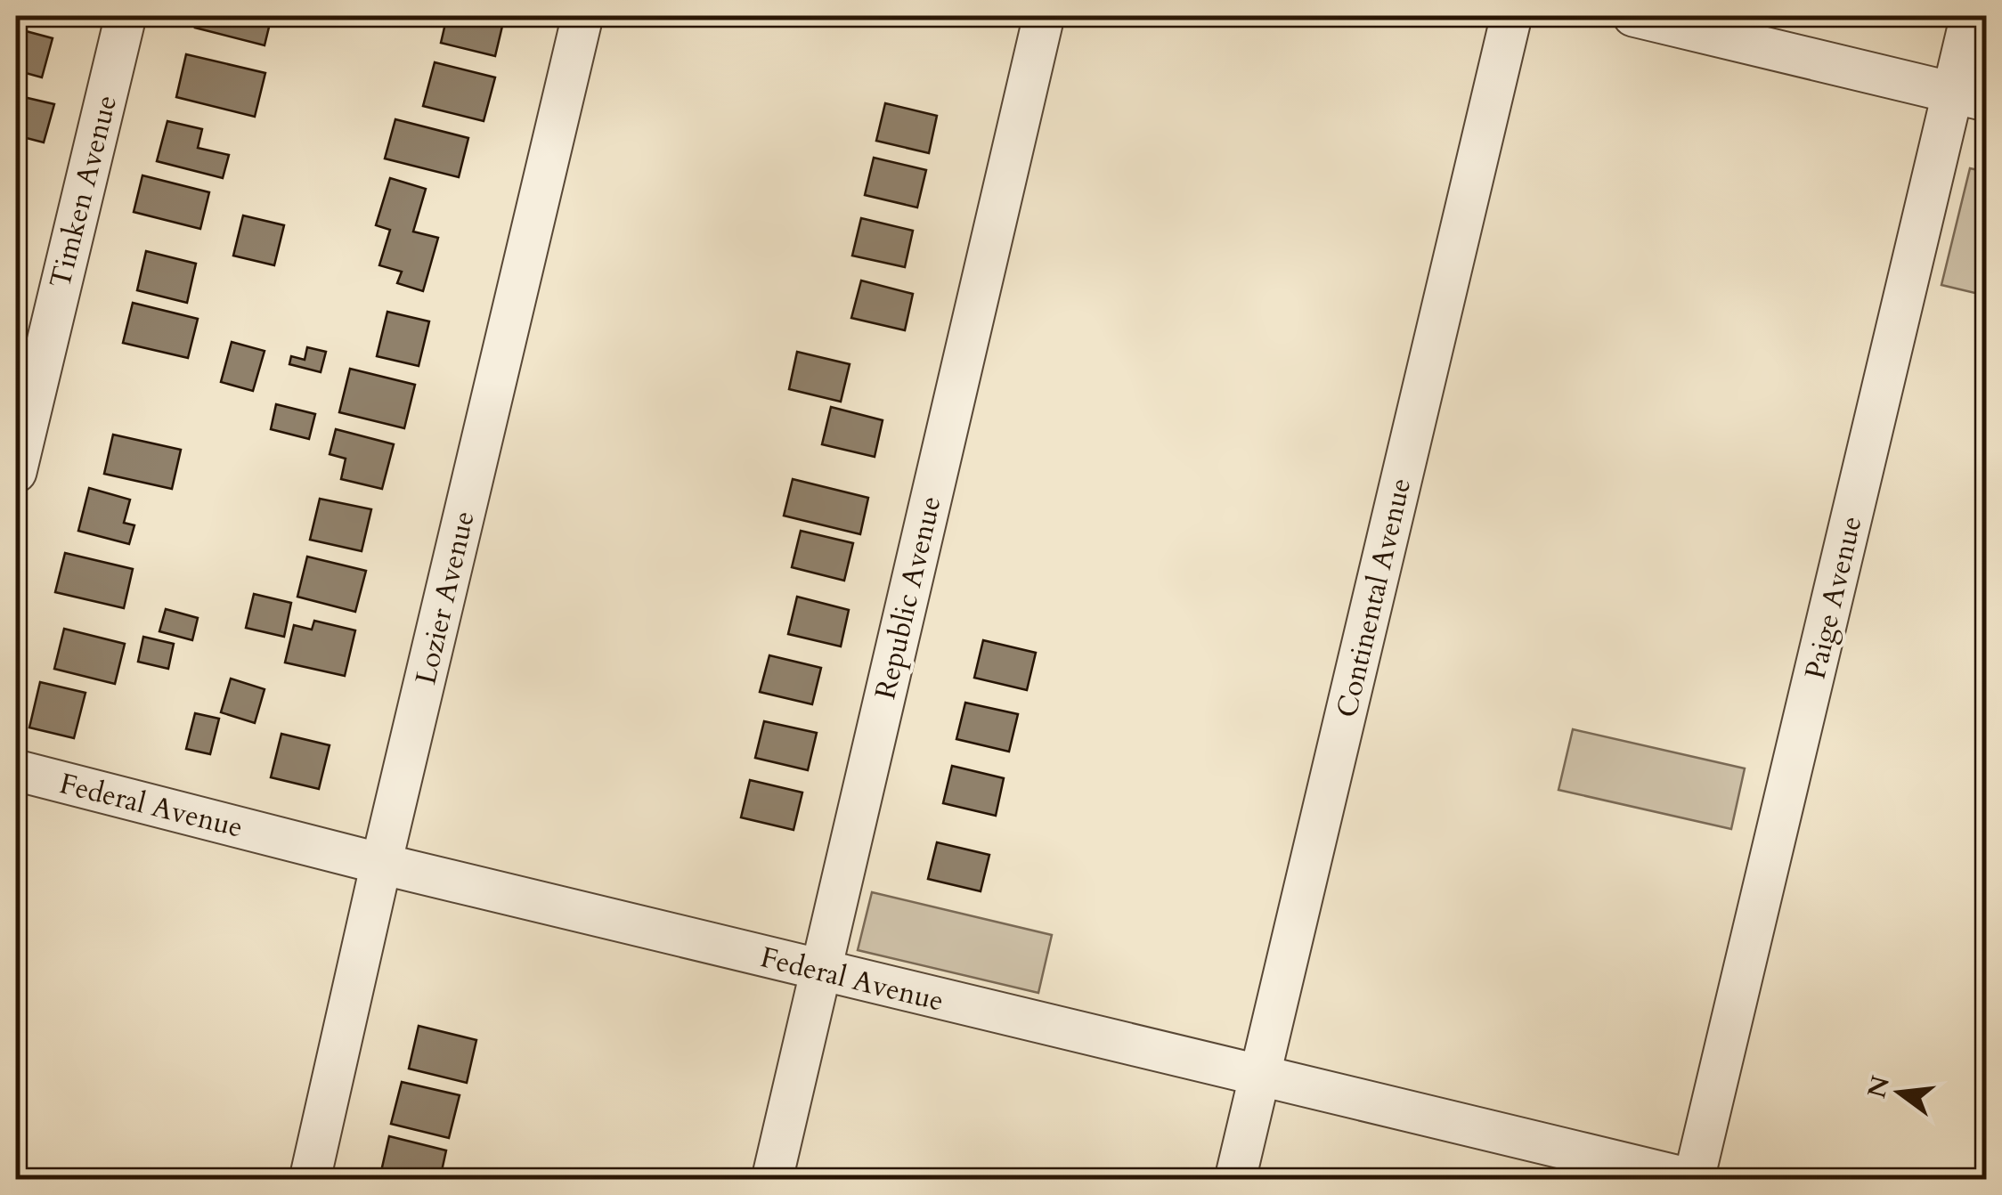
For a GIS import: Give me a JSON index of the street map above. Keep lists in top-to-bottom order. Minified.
{"streets":{"street":["Timken Avenue","Lozier Avenue","Republic Avenue","Continental Avenue","Paige Avenue","Federal Avenue"]},"crossings":[["Lozier Avenue","Federal Avenue"],["Republic Avenue","Federal Avenue"],["Continental Avenue","Federal Avenue"],["Paige Avenue","Federal Avenue"]],"north":"left"}
